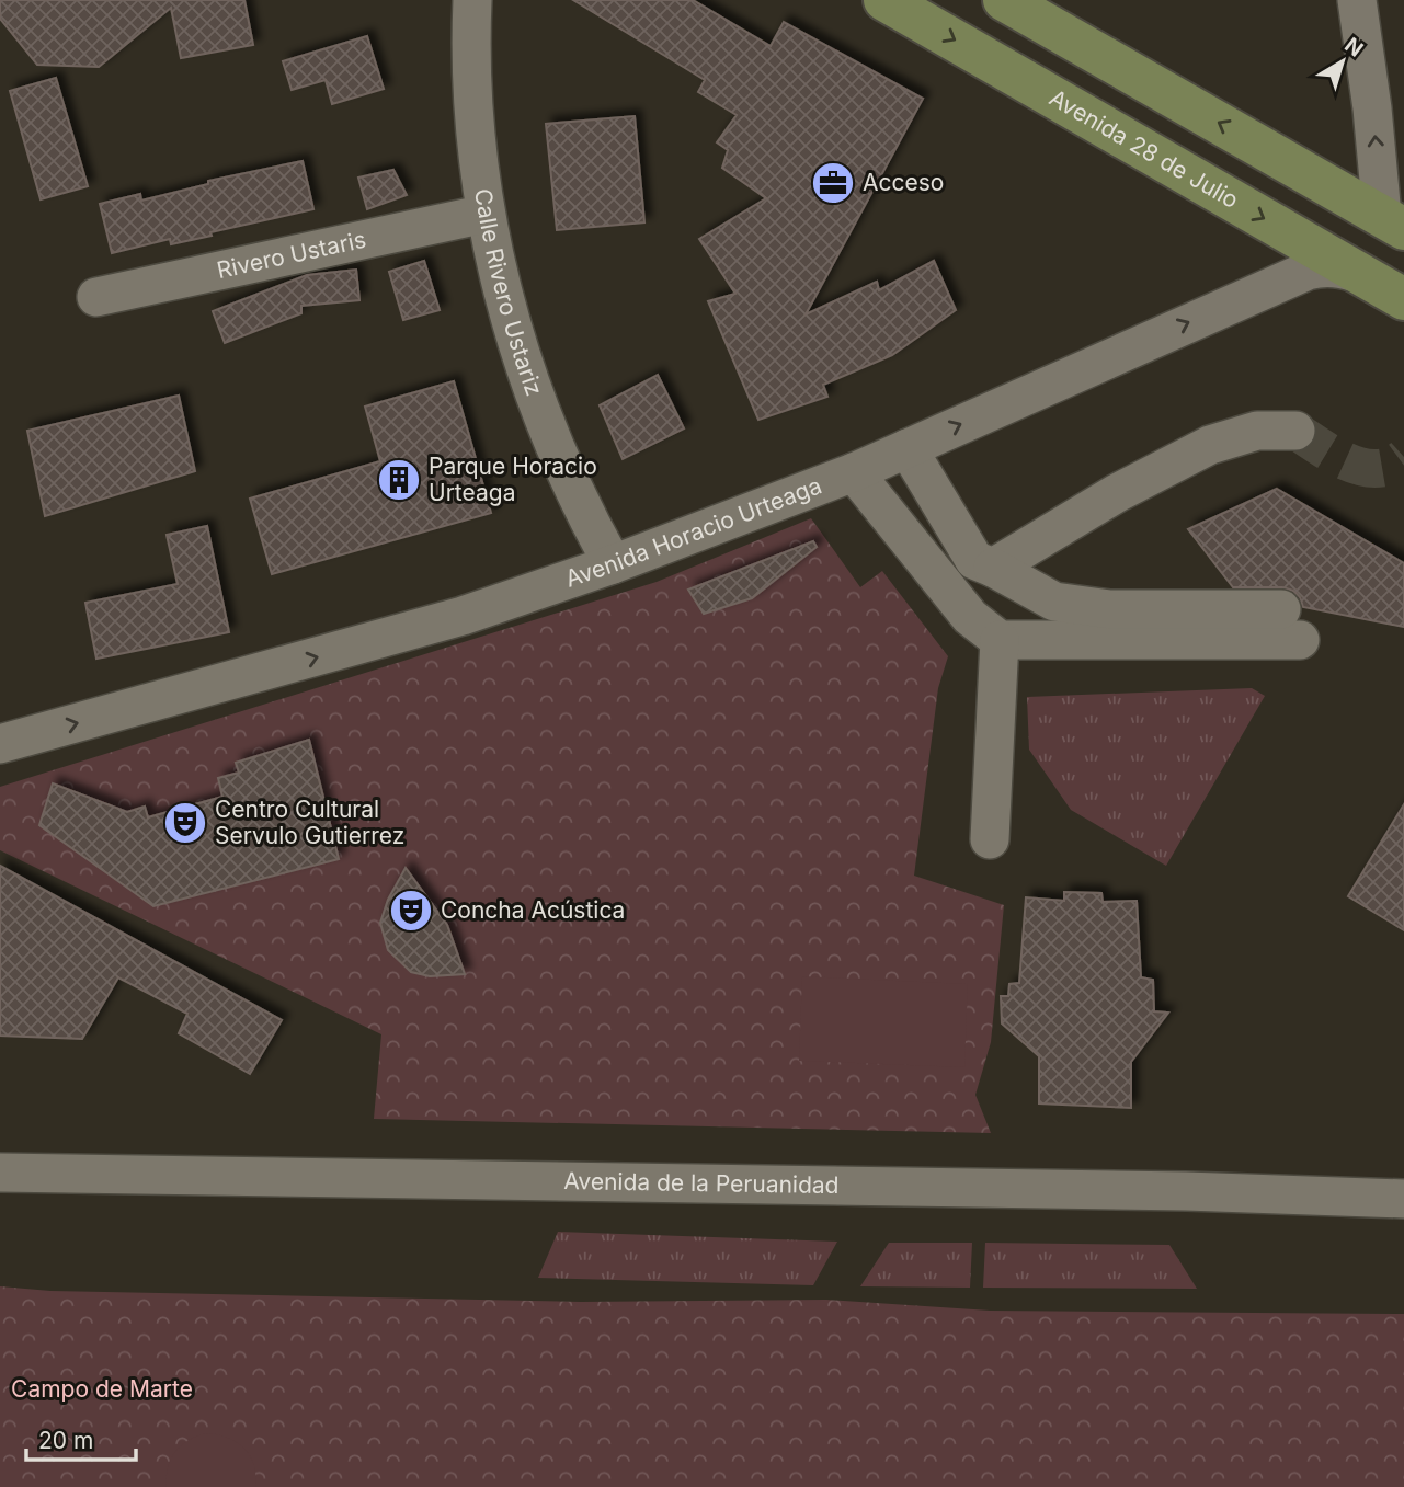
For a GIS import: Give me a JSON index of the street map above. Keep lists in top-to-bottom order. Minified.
{"streets":{"main road":["Avenida 28 de Julio"],"street":["Rivero Ustaris","Calle Rivero Ustariz","Avenida Horacio Urteaga","Avenida de la Peruanidad"]},"crossings":[["Avenida 28 de Julio","Avenida Horacio Urteaga"],["Rivero Ustaris","Calle Rivero Ustariz"],["Calle Rivero Ustariz","Avenida Horacio Urteaga"]],"one_way":["Avenida Horacio Urteaga"],"parks":["Campo de Marte"],"places":{"office":["Acceso"],"building":["Parque Horacio Urteaga"],"theatre":["Centro Cultural Servulo Gutierrez","Concha Acústica"]},"scale_bar":"20 m","north":"top right"}
